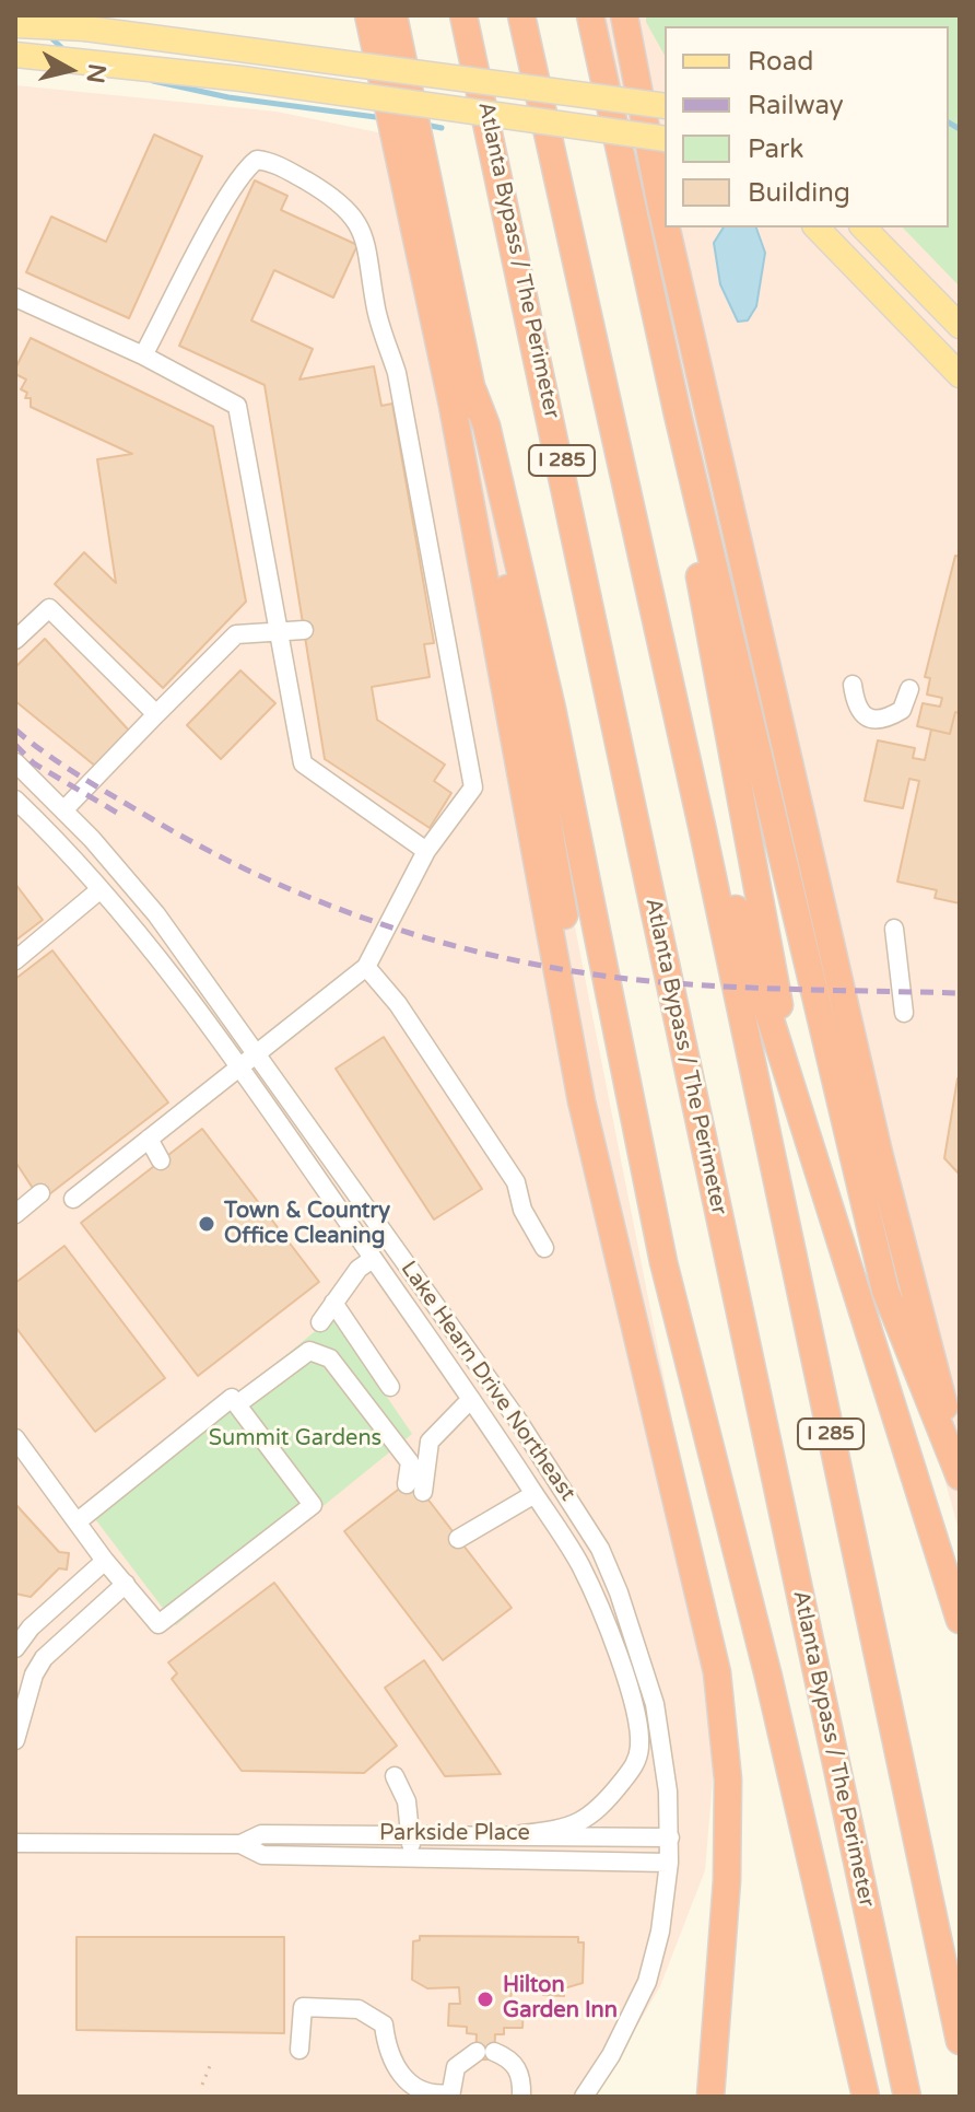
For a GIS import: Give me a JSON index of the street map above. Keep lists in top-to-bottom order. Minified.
{"streets":{"highway":["Atlanta Bypass / The Perimeter","I 285"],"street":["Lake Hearn Drive Northeast","Parkside Place"]},"crossings":[["Lake Hearn Drive Northeast","Parkside Place"]],"parks":["Summit Gardens"],"places":["Town & Country Office Cleaning","Hilton Garden Inn"],"legend":["Road","Railway","Park","Building"],"north":"right"}
